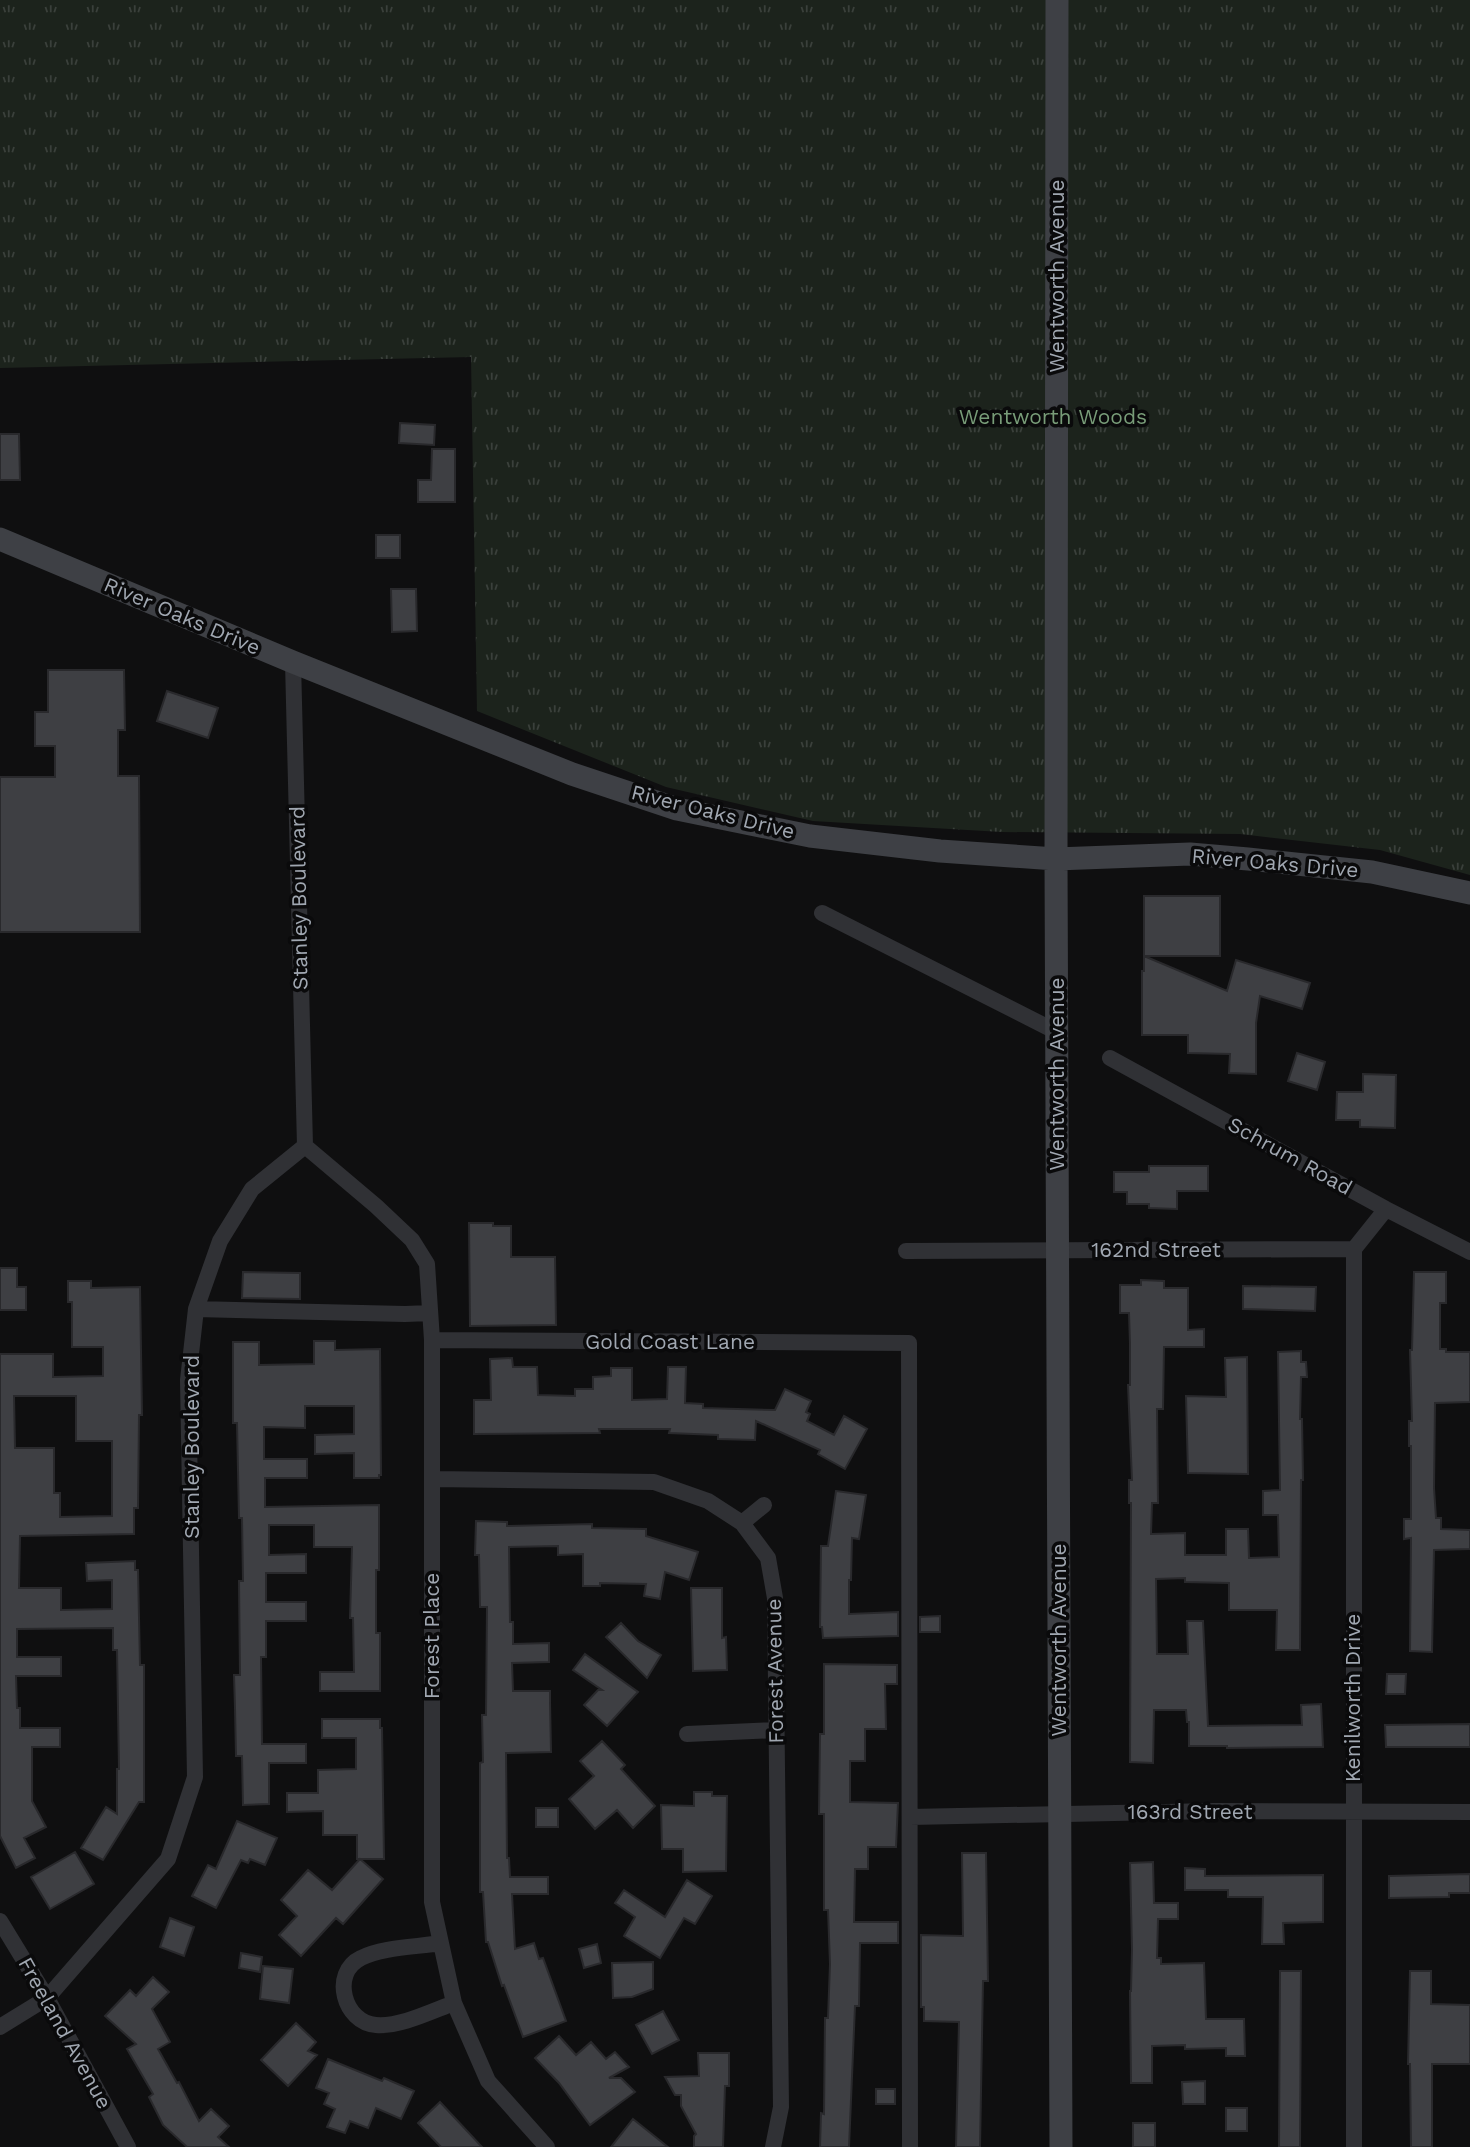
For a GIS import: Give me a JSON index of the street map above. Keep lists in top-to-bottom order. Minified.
{"streets":{"street":["Wentworth Avenue","River Oaks Drive","Stanley Boulevard","Schrum Road","162nd Street","Gold Coast Lane","Forest Place","Forest Avenue","Kenilworth Drive","163rd Street","Freeland Avenue"]},"crossings":[["Wentworth Avenue","River Oaks Drive"],["Wentworth Avenue","162nd Street"],["Wentworth Avenue","163rd Street"],["River Oaks Drive","Stanley Boulevard"],["Stanley Boulevard","Forest Place"],["Stanley Boulevard","Freeland Avenue"],["162nd Street","Kenilworth Drive"],["Gold Coast Lane","Forest Place"],["Gold Coast Lane","163rd Street"],["Forest Place","Forest Avenue"],["Kenilworth Drive","163rd Street"]],"parks":["Wentworth Woods"]}
